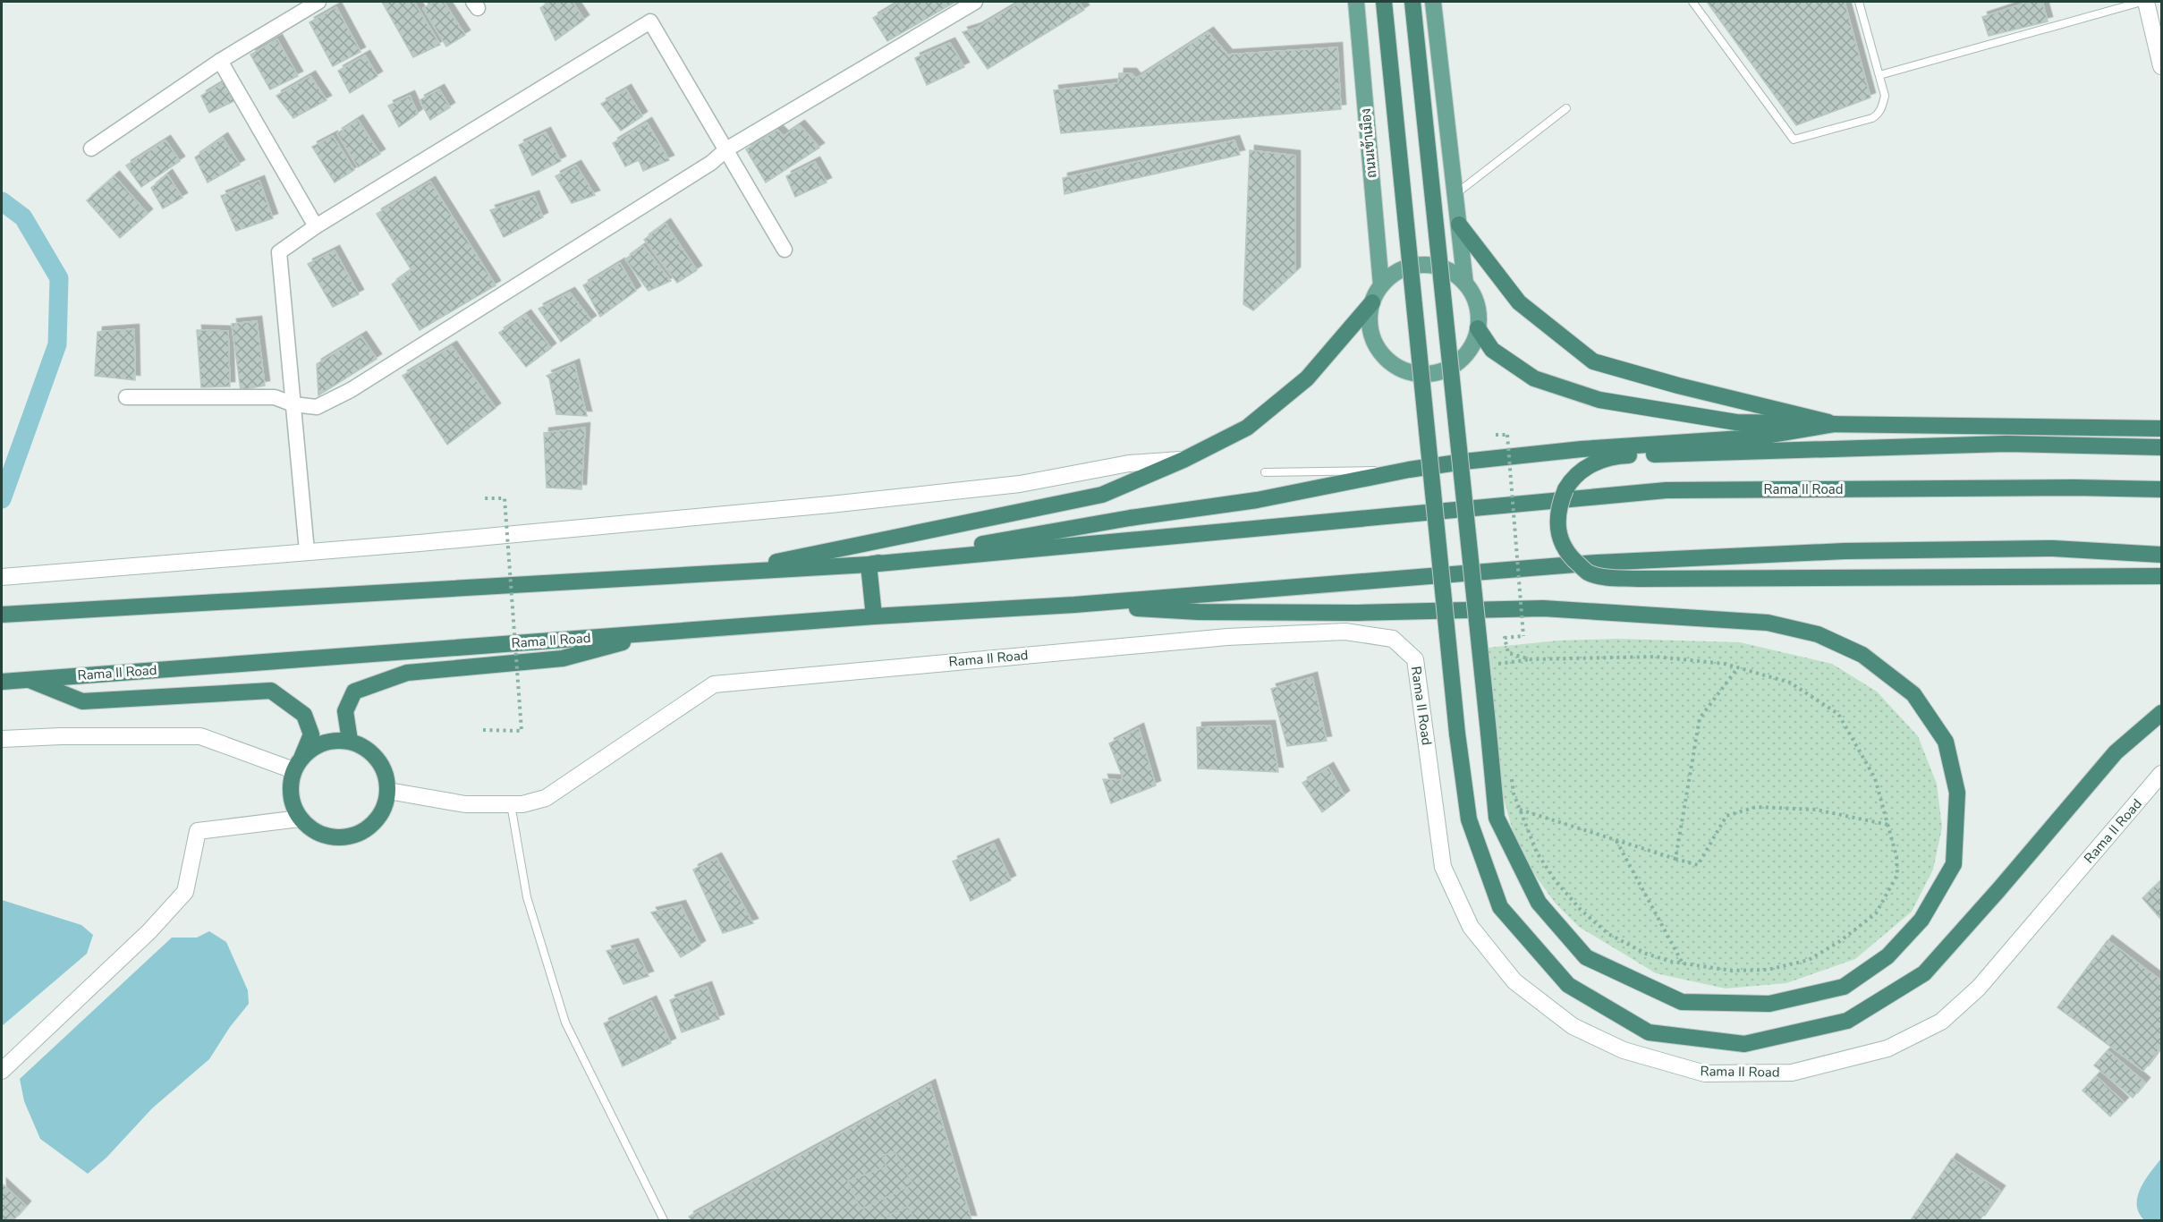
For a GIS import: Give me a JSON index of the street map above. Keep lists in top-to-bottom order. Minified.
{"streets":{"highway":["Rama II Road"],"main road":["ถนนเข้าเมือง"]}}
